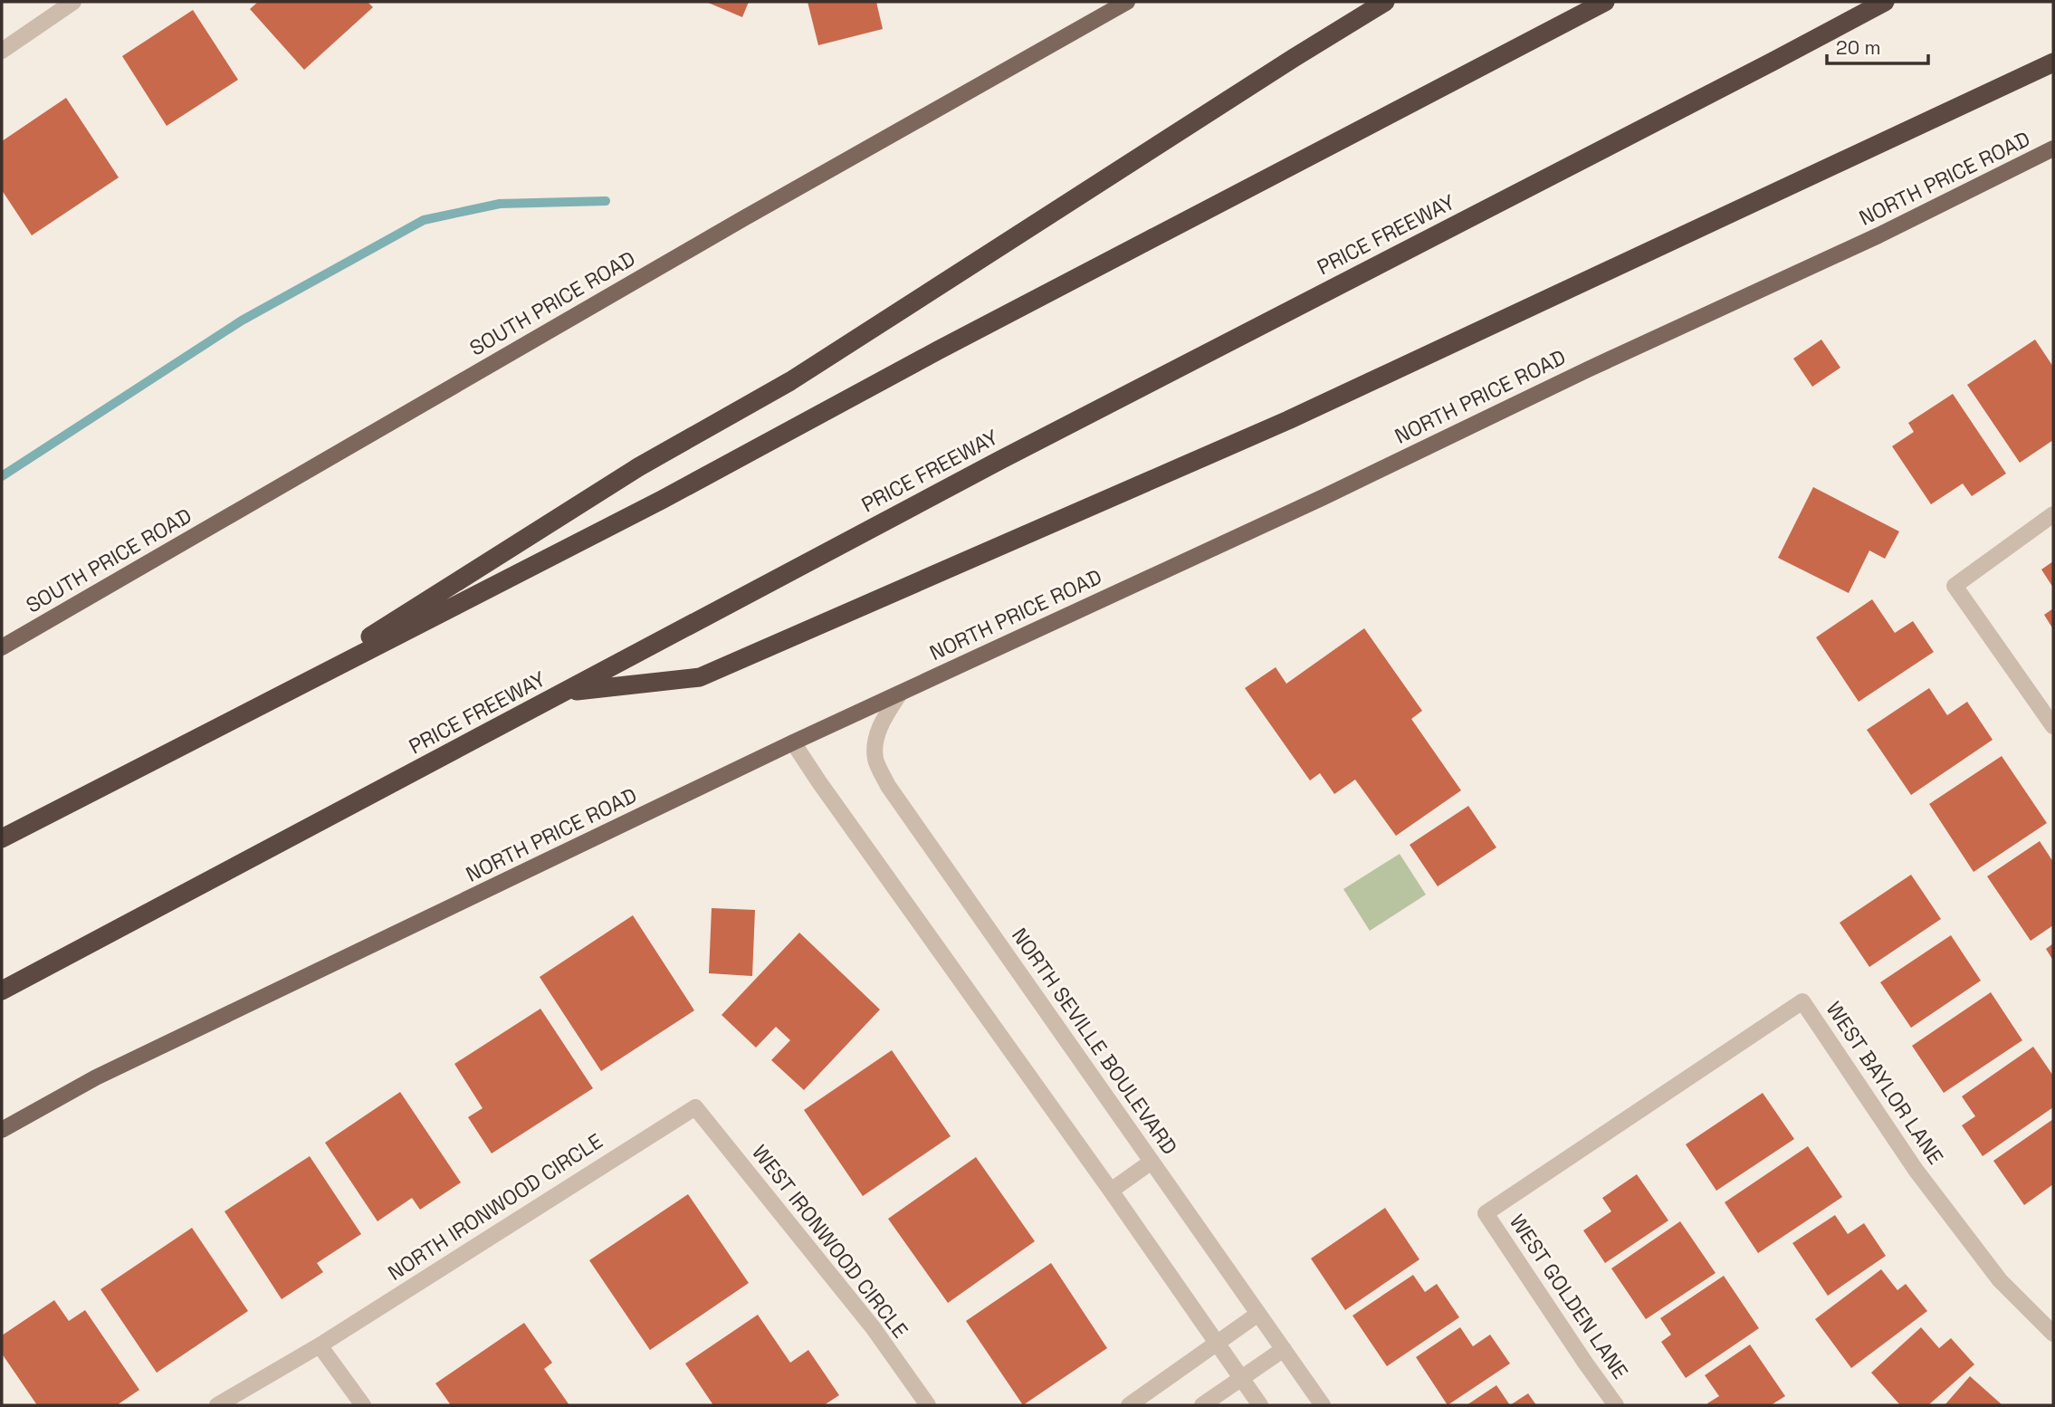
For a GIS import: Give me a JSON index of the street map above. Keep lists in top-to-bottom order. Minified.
{"streets":{"highway":["PRICE FREEWAY"],"main road":["NORTH PRICE ROAD","SOUTH PRICE ROAD"],"street":["NORTH SEVILLE BOULEVARD","WEST BAYLOR LANE","NORTH IRONWOOD CIRCLE","WEST IRONWOOD CIRCLE","WEST GOLDEN LANE"]},"crossings":[["NORTH PRICE ROAD","NORTH SEVILLE BOULEVARD"],["WEST BAYLOR LANE","WEST GOLDEN LANE"],["NORTH IRONWOOD CIRCLE","WEST IRONWOOD CIRCLE"]],"scale_bar":"20 m"}
